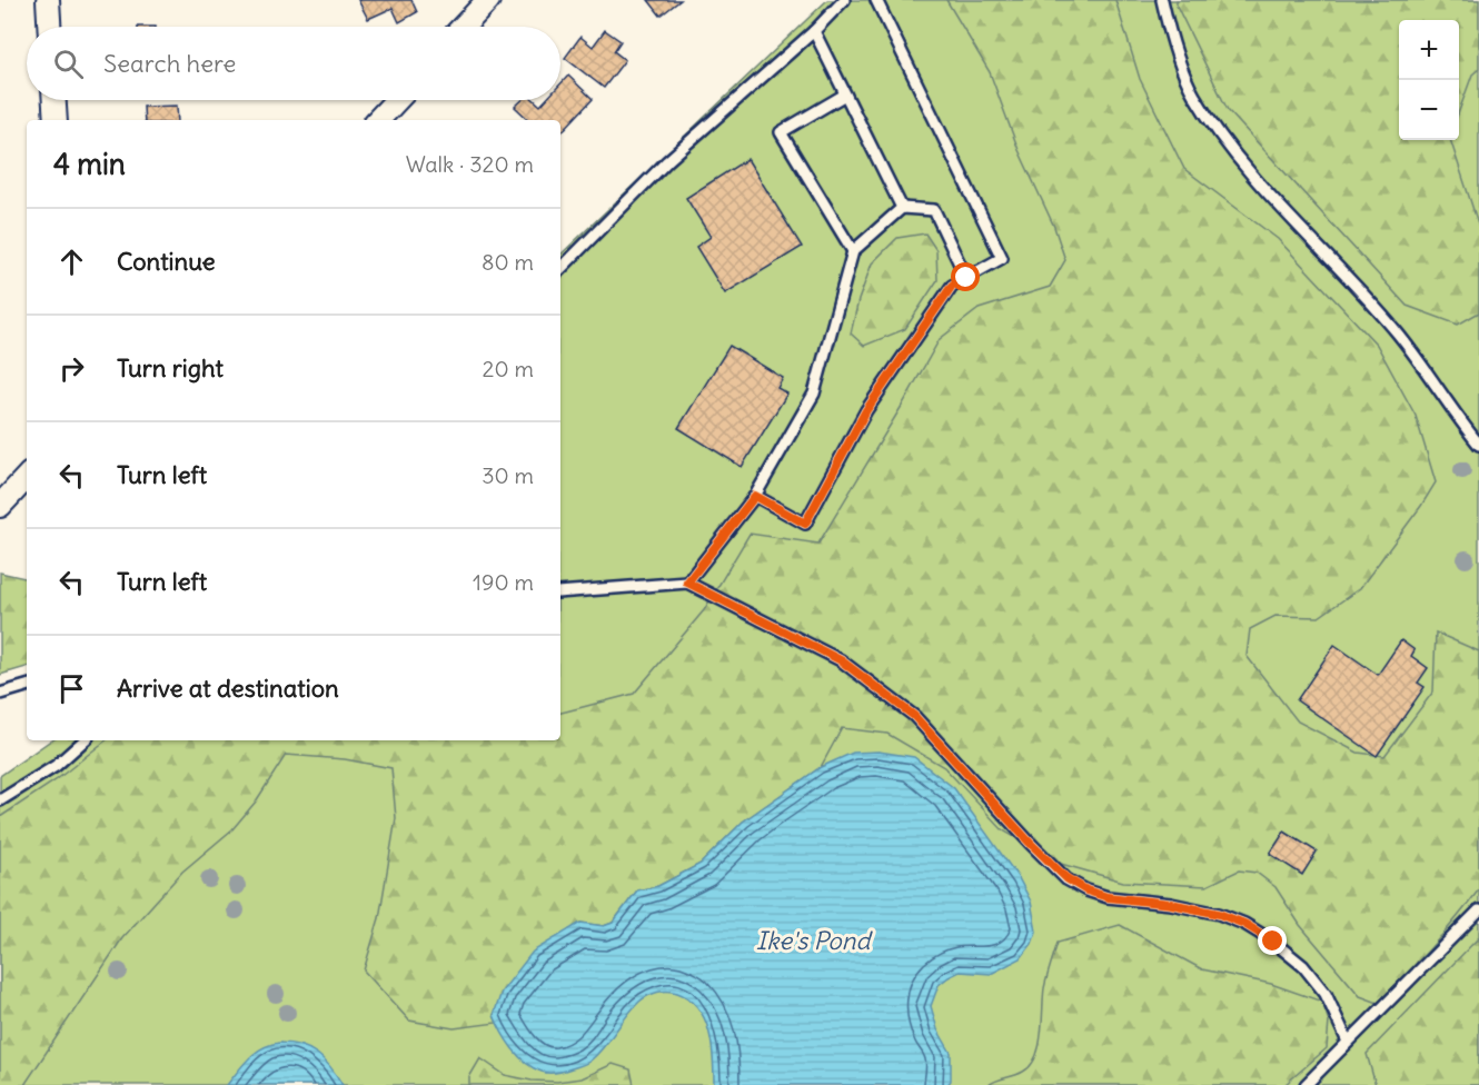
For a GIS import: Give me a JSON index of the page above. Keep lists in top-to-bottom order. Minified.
{"water":["Ike's Pond"],"page":{"map_buttons":["+","−"],"search":"Search here","heading":["4 min","Walk · 320 m"],"list":[["Continue","80 m"],["Turn right","20 m"],["Turn left","30 m"],["Turn left","190 m"],"Arrive at destination"]}}
